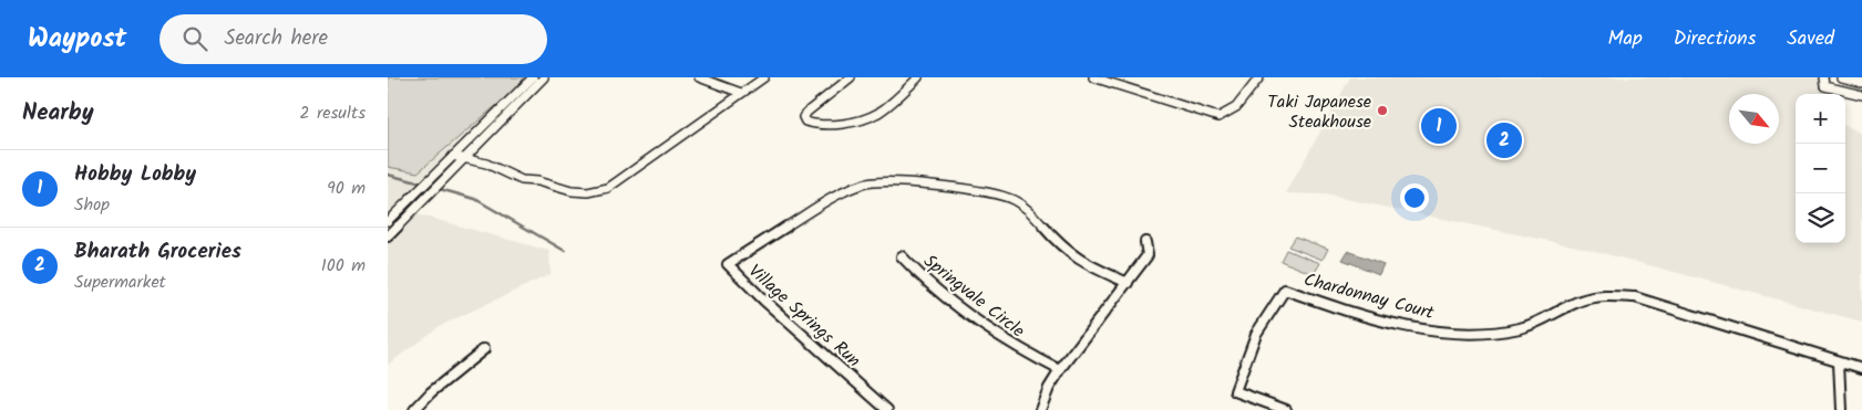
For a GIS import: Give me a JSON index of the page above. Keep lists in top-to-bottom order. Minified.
{"streets":{"street":["Springvale Circle","Chardonnay Court","Village Springs Run"]},"places":["Taki Japanese Steakhouse"],"north":"bottom right","page":{"header":"Waypost","search":"Search here","nav":["Map","Directions","Saved"],"heading":["Nearby","2 results"],"map_buttons":["+","−"],"pins":["1","2"],"list":[{"mark":"1","name":"Hobby Lobby","note":"Shop","value":"90 m"},{"mark":"2","name":"Bharath Groceries","note":"Supermarket","value":"100 m"}]}}
